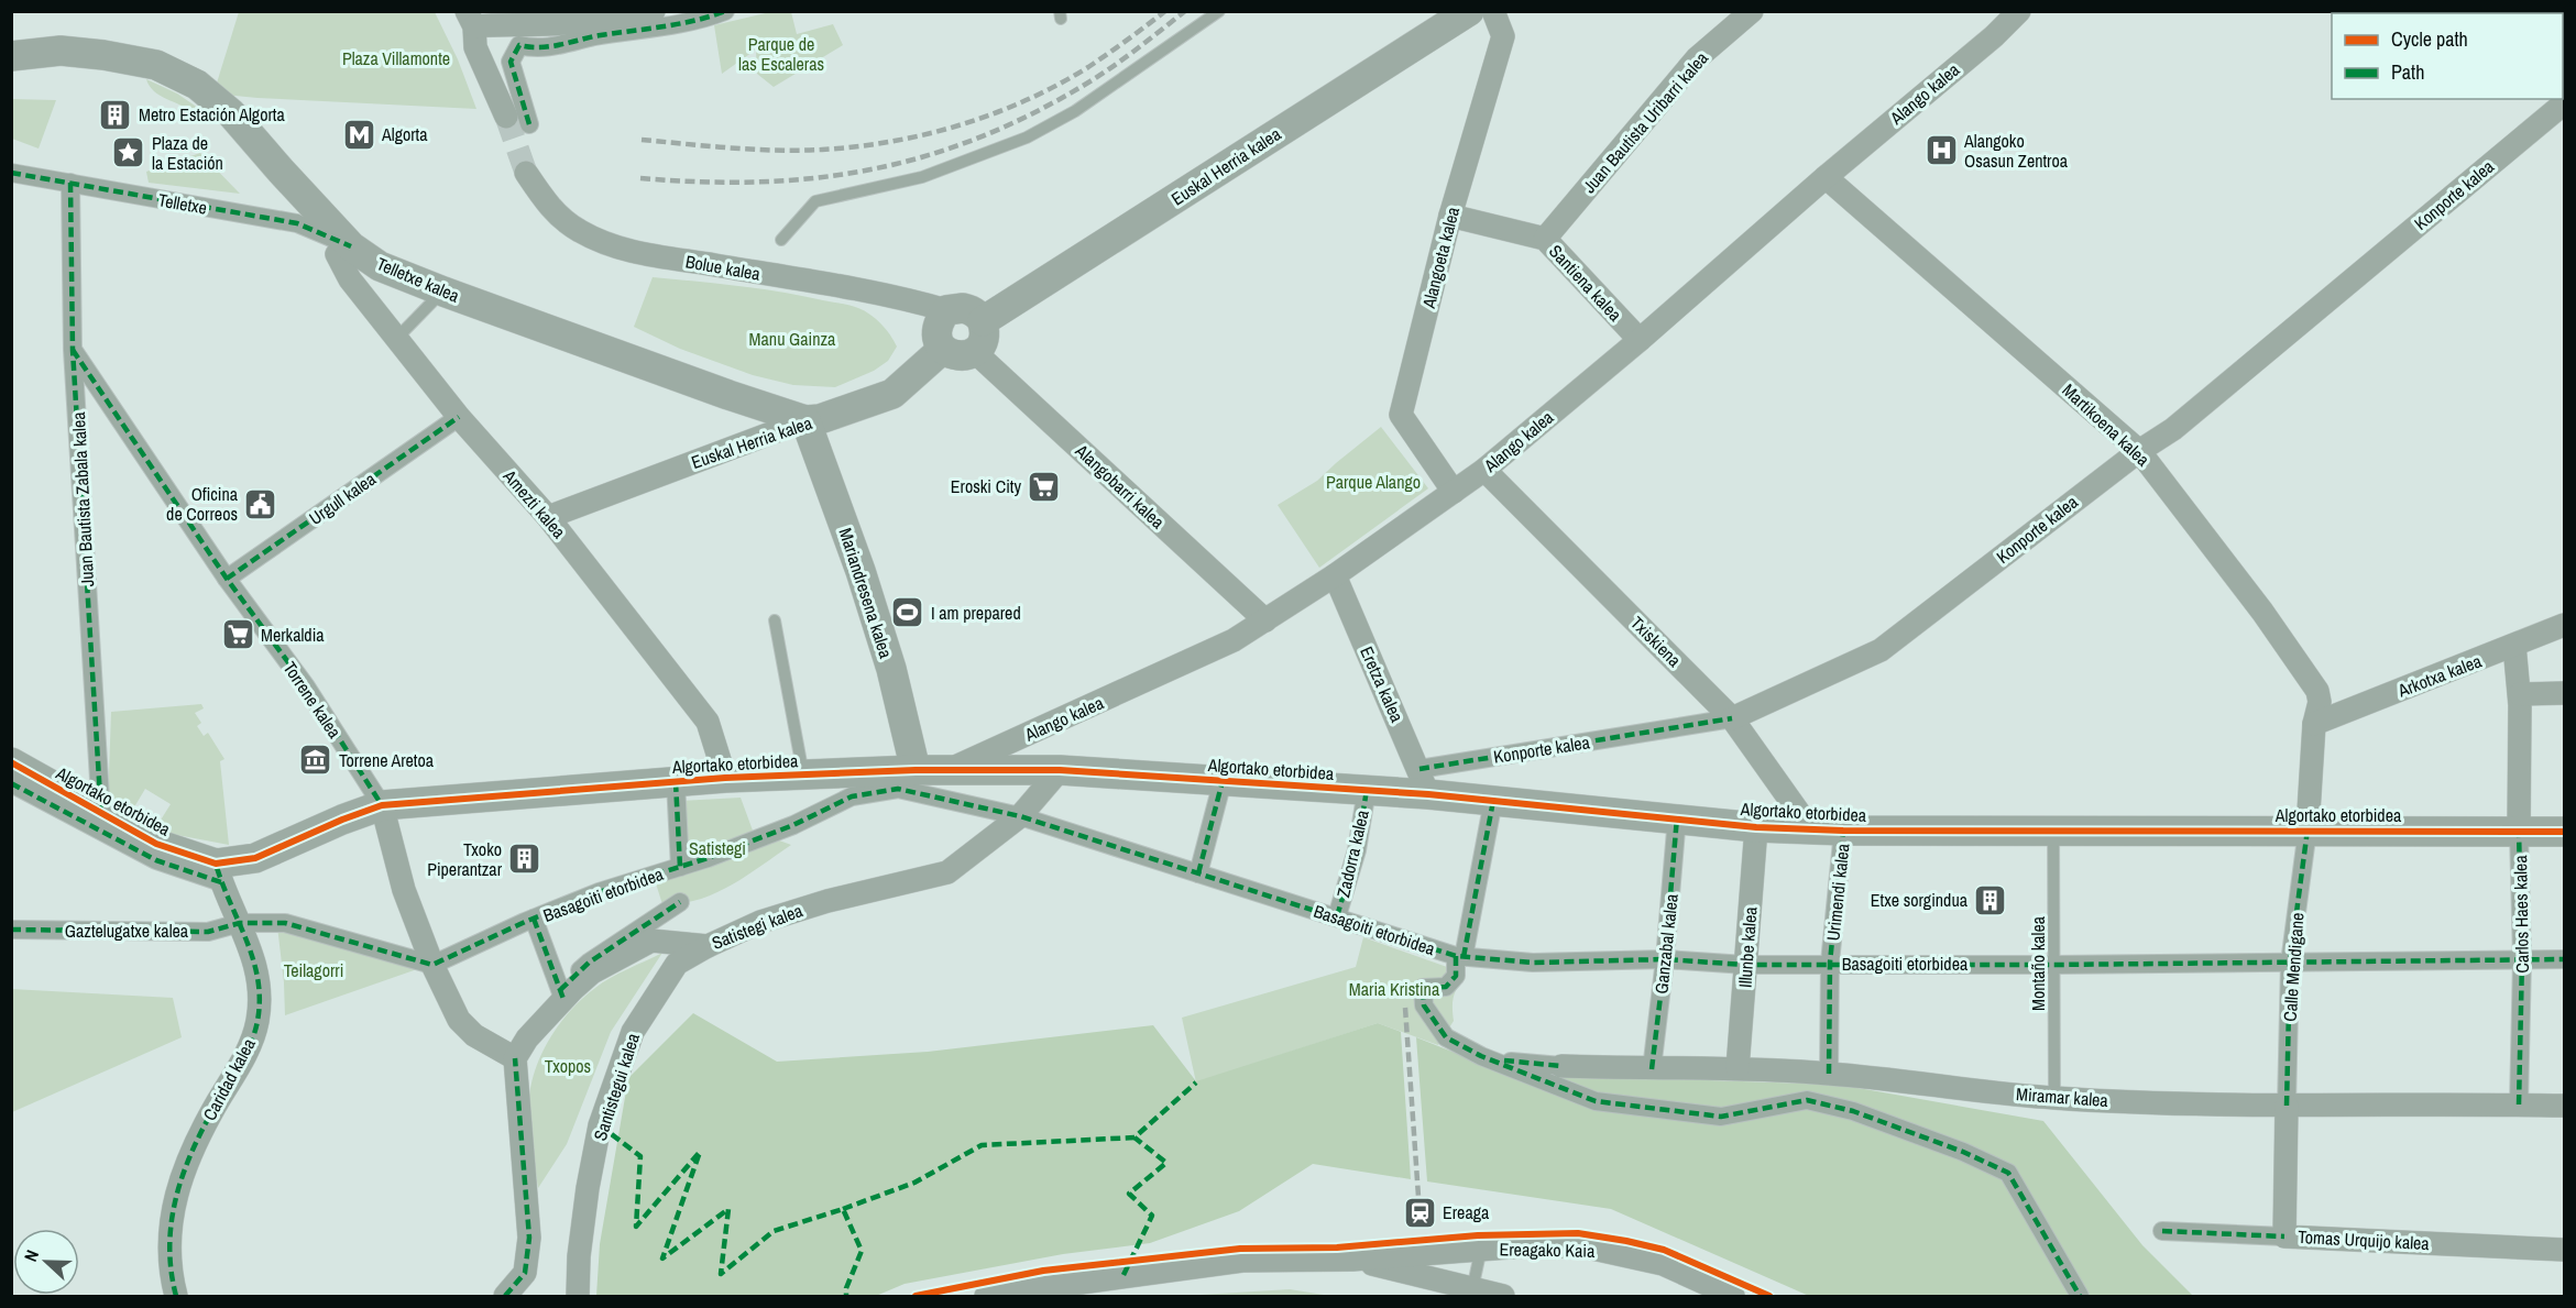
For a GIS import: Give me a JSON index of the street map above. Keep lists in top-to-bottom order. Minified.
{"streets":{"street":["Alango kalea","Juan Bautista Uribarri kalea","Euskal Herria kalea","Konporte kalea","Telletxe","Alangoeta kalea","Bolue kalea","Telletxe kalea","Santiena kalea","Martikoena kalea","Alangobarri kalea","Urgull kalea","Juan Bautista Zabala kalea","Amezti kalea","Mariandresena kalea","Txiskiena","Arkotxa kalea","Eretza kalea","Torrene kalea","Algortako etorbidea","Zadorra kalea","Urimendi kalea","Basagoiti etorbidea","Carlos Haes kalea","Satistegi kalea","Gaztelugatxe kalea","Ganzabal kalea","Illunbe kalea","Calle Mendigane","Caridad kalea","Santistegui kalea","Miramar kalea","Tomas Urquijo kalea","Ereagako Kaia"],"lane":["Montaño kalea"]},"crossings":[["Alango kalea","Alangoeta kalea"],["Alango kalea","Santiena kalea"],["Alango kalea","Martikoena kalea"],["Alango kalea","Alangobarri kalea"],["Alango kalea","Txiskiena"],["Alango kalea","Eretza kalea"],["Alango kalea","Algortako etorbidea"],["Juan Bautista Uribarri kalea","Santiena kalea"],["Euskal Herria kalea","Bolue kalea"],["Euskal Herria kalea","Telletxe kalea"],["Euskal Herria kalea","Alangobarri kalea"],["Euskal Herria kalea","Amezti kalea"],["Euskal Herria kalea","Mariandresena kalea"],["Konporte kalea","Martikoena kalea"],["Konporte kalea","Txiskiena"],["Konporte kalea","Eretza kalea"],["Konporte kalea","Algortako etorbidea"],["Telletxe","Telletxe kalea"],["Telletxe","Juan Bautista Zabala kalea"],["Telletxe","Amezti kalea"],["Alangoeta kalea","Santiena kalea"],["Bolue kalea","Alangobarri kalea"],["Telletxe kalea","Amezti kalea"],["Telletxe kalea","Mariandresena kalea"],["Martikoena kalea","Arkotxa kalea"],["Martikoena kalea","Algortako etorbidea"],["Martikoena kalea","Calle Mendigane"],["Urgull kalea","Amezti kalea"],["Urgull kalea","Torrene kalea"],["Juan Bautista Zabala kalea","Torrene kalea"],["Juan Bautista Zabala kalea","Algortako etorbidea"],["Amezti kalea","Algortako etorbidea"],["Mariandresena kalea","Algortako etorbidea"],["Txiskiena","Algortako etorbidea"],["Arkotxa kalea","Carlos Haes kalea"],["Eretza kalea","Algortako etorbidea"],["Torrene kalea","Algortako etorbidea"],["Torrene kalea","Basagoiti etorbidea"],["Torrene kalea","Satistegi kalea"],["Algortako etorbidea","Zadorra kalea"],["Algortako etorbidea","Urimendi kalea"],["Algortako etorbidea","Carlos Haes kalea"],["Algortako etorbidea","Satistegi kalea"],["Algortako etorbidea","Ganzabal kalea"],["Algortako etorbidea","Illunbe kalea"],["Algortako etorbidea","Montaño kalea"],["Algortako etorbidea","Calle Mendigane"],["Algortako etorbidea","Caridad kalea"],["Zadorra kalea","Basagoiti etorbidea"],["Urimendi kalea","Basagoiti etorbidea"],["Urimendi kalea","Miramar kalea"],["Basagoiti etorbidea","Carlos Haes kalea"],["Basagoiti etorbidea","Satistegi kalea"],["Basagoiti etorbidea","Ganzabal kalea"],["Basagoiti etorbidea","Illunbe kalea"],["Basagoiti etorbidea","Montaño kalea"],["Basagoiti etorbidea","Calle Mendigane"],["Carlos Haes kalea","Miramar kalea"],["Satistegi kalea","Santistegui kalea"],["Gaztelugatxe kalea","Caridad kalea"],["Ganzabal kalea","Miramar kalea"],["Illunbe kalea","Miramar kalea"],["Montaño kalea","Miramar kalea"],["Calle Mendigane","Miramar kalea"]],"parks":["Parque de las Escaleras","Plaza Villamonte","Manu Gainza","Parque Alango","Satistegi","Teilagorri","Maria Kristina","Txopos"],"places":{"building":["Metro Estación Algorta","Txoko Piperantzar","Etxe sorgindua"],"metro station":["Algorta"],"hospital":["Alangoko Osasun Zentroa"],"place":["Plaza de la Estación"],"supermarket":["Eroski City","Merkaldia"],"public building":["Oficina de Correos"],"sports":["I am prepared"],"museum":["Torrene Aretoa"],"station":["Ereaga"]},"legend":["Cycle path","Path"],"north":"left"}
